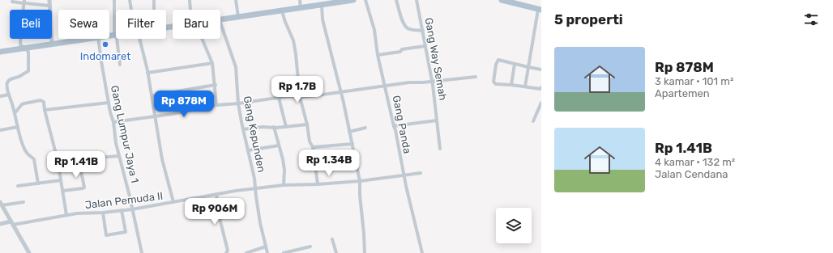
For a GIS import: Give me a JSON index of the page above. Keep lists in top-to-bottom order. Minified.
{"streets":{"street":["Gang Way Semah","Gang Panda","Gang Lumpur Jaya 1","Gang Kepunden","Jalan Pemuda II"]},"crossings":[["Gang Panda","Jalan Pemuda II"],["Gang Lumpur Jaya 1","Jalan Pemuda II"],["Gang Kepunden","Jalan Pemuda II"]],"places":["Indomaret"],"page":{"heading":"5 properti","chip":["Beli","Sewa","Filter","Baru"],"list":[{"name":"Rp 878M","note":"3 kamar · 101 m² · Apartemen"},{"name":"Rp 1.41B","note":"4 kamar · 132 m² · Jalan Cendana"}],"price":["Rp 1.7B","Rp 878M","Rp 1.34B","Rp 1.41B","Rp 906M"]}}
